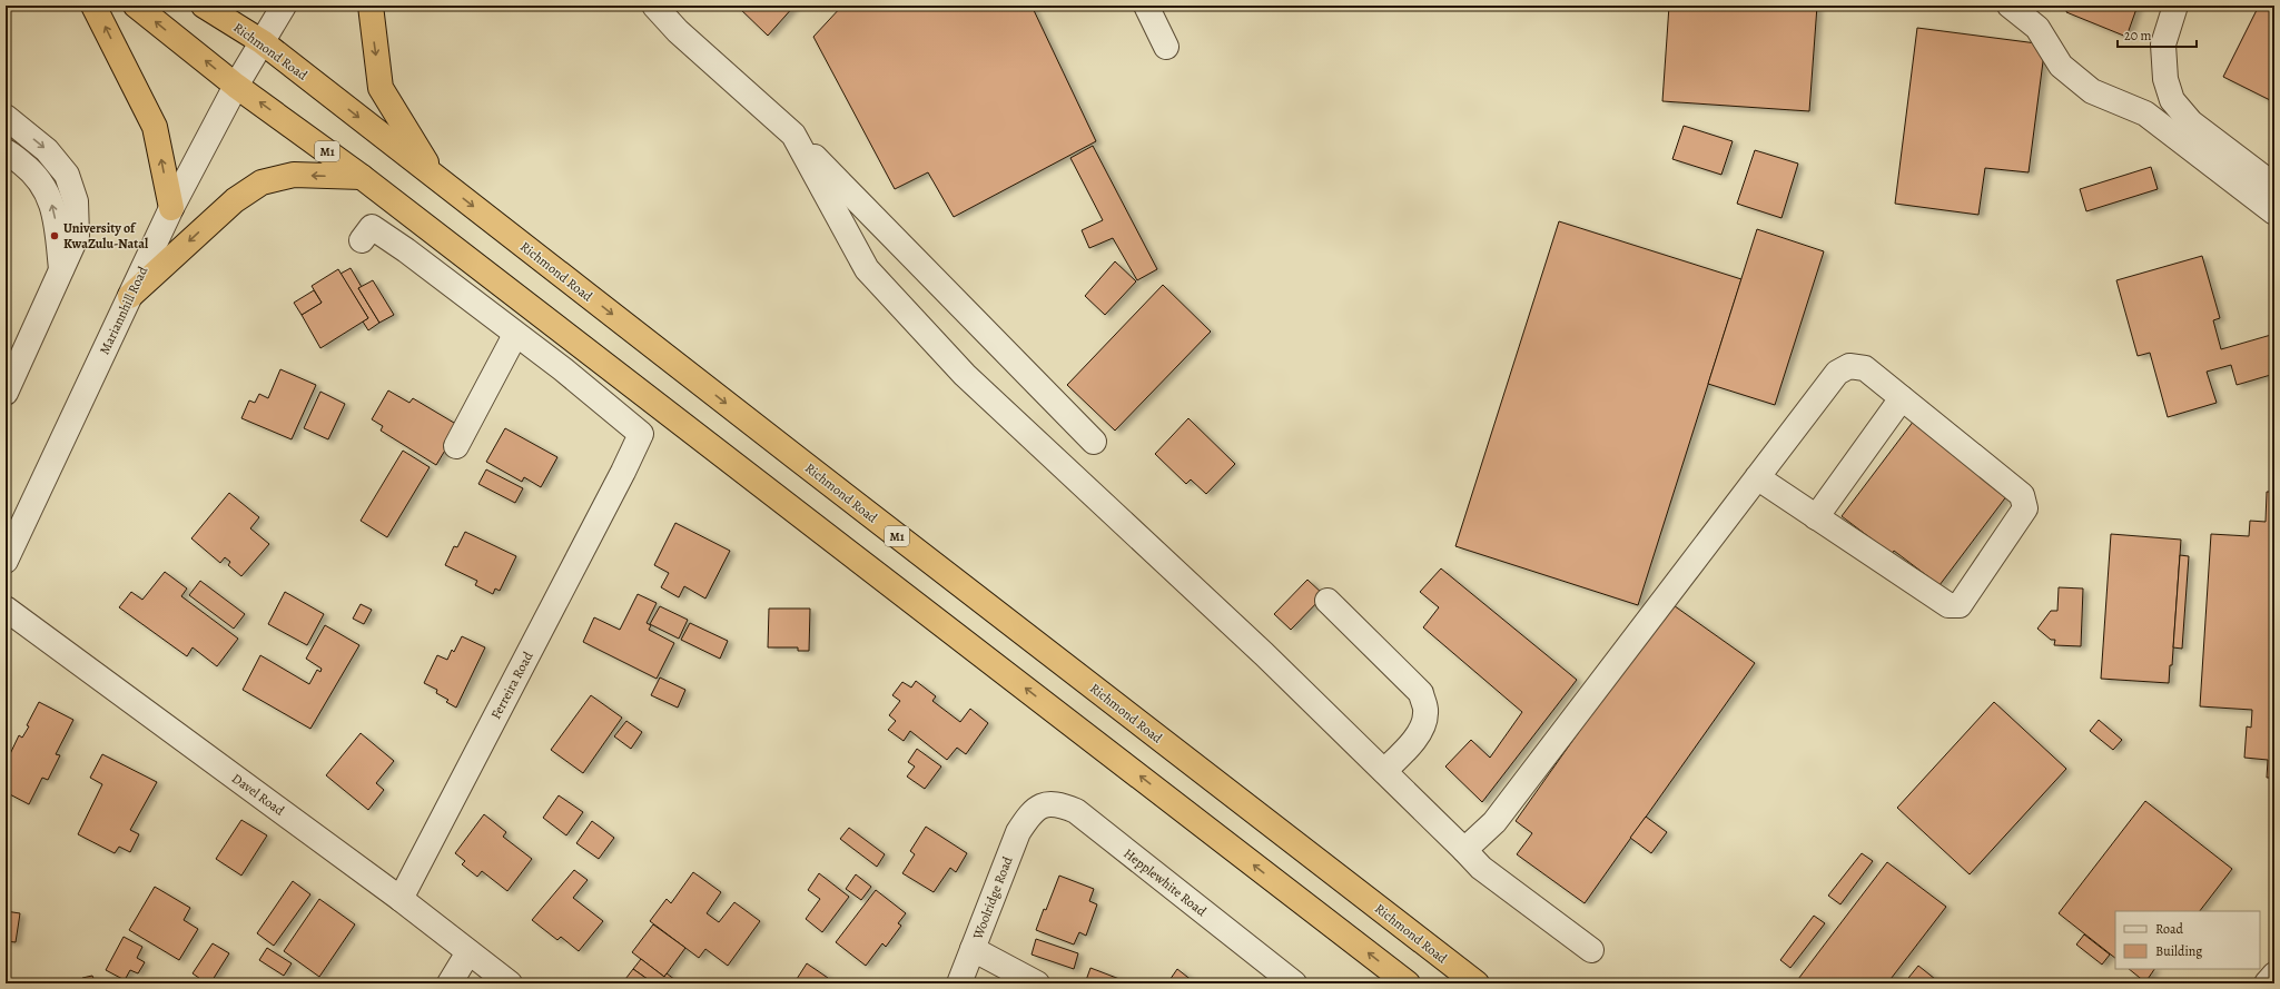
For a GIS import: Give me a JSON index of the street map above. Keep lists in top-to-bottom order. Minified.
{"streets":{"highway":["Richmond Road","M1"],"street":["Mariannhill Road","Ferreira Road","Davel Road","Hepplewhite Road","Woolridge Road"]},"crossings":[["Richmond Road","Mariannhill Road"],["M1","Mariannhill Road"],["Ferreira Road","Davel Road"],["Hepplewhite Road","Woolridge Road"]],"places":["University of KwaZulu-Natal"],"legend":["Road","Building"],"scale_bar":"20 m"}
